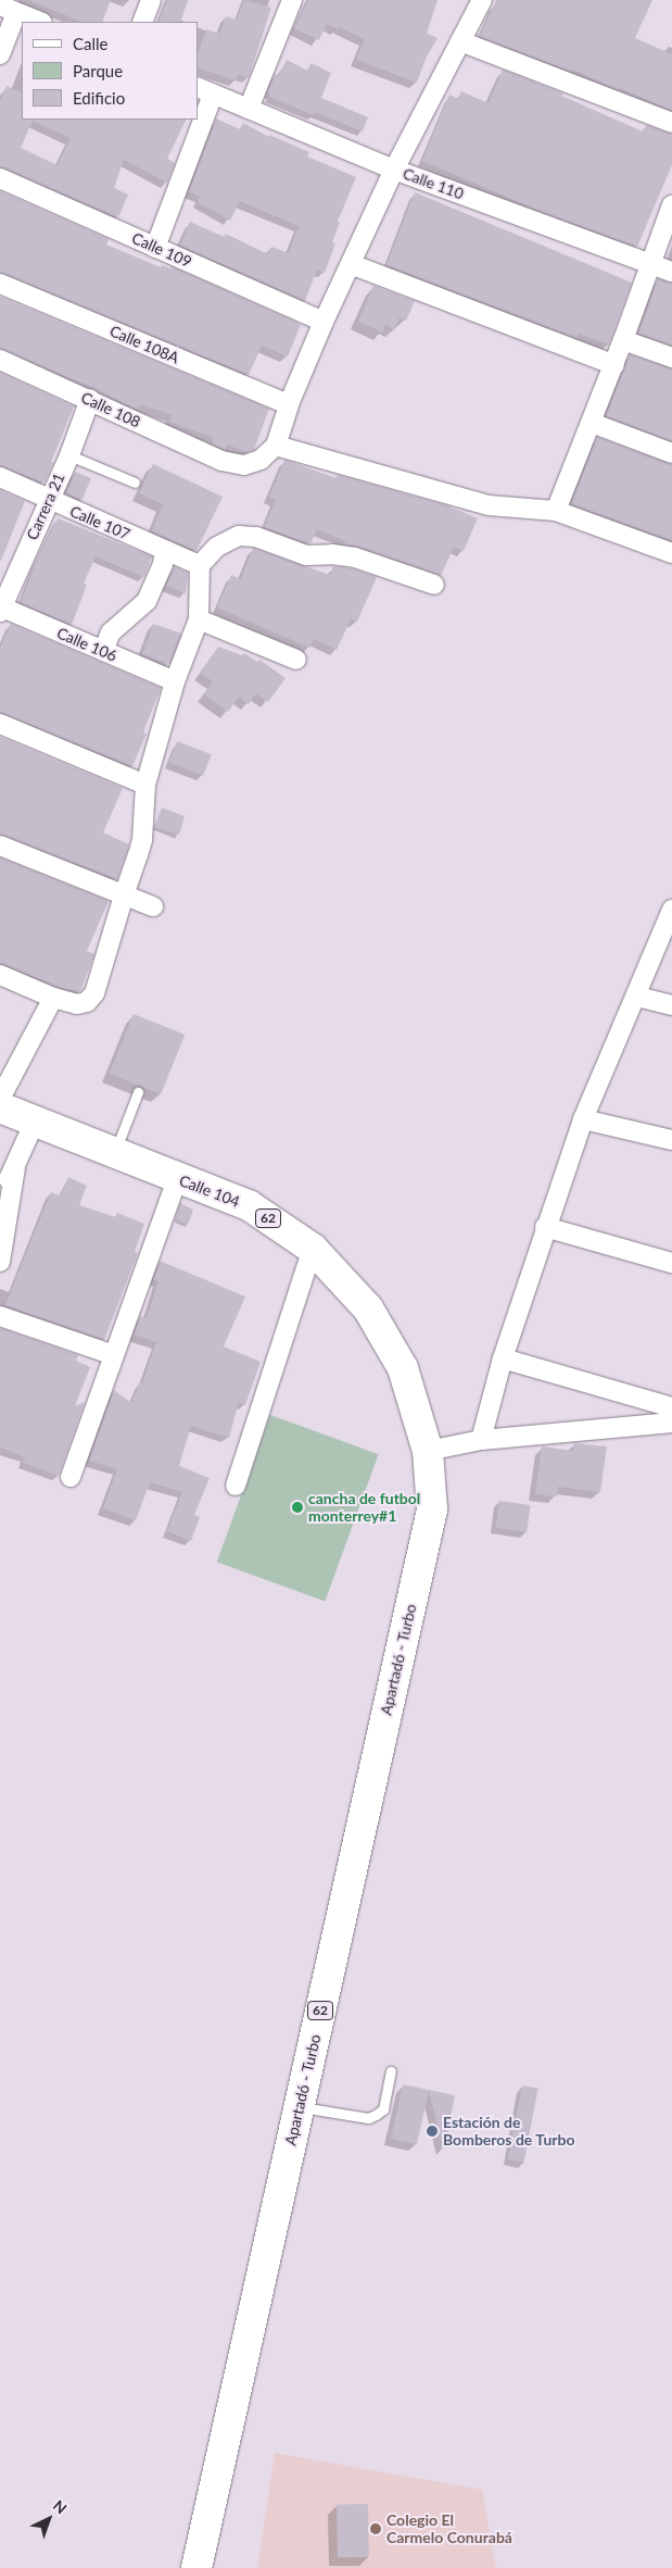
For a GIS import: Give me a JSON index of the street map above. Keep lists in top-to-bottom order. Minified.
{"streets":{"main road":["Calle 104","62","Apartadó - Turbo"],"street":["Calle 110","Calle 109","Calle 108A","Calle 108","Carrera 21","Calle 107","Calle 106"]},"crossings":[["Calle 108","Carrera 21"],["Carrera 21","Calle 107"],["Carrera 21","Calle 106"],["Calle 104","Apartadó - Turbo"]],"places":["cancha de futbol monterrey#1","Estación de Bomberos de Turbo","Colegio El Carmelo Conurabá"],"legend":["Calle","Parque","Edificio"],"north":"top right"}
